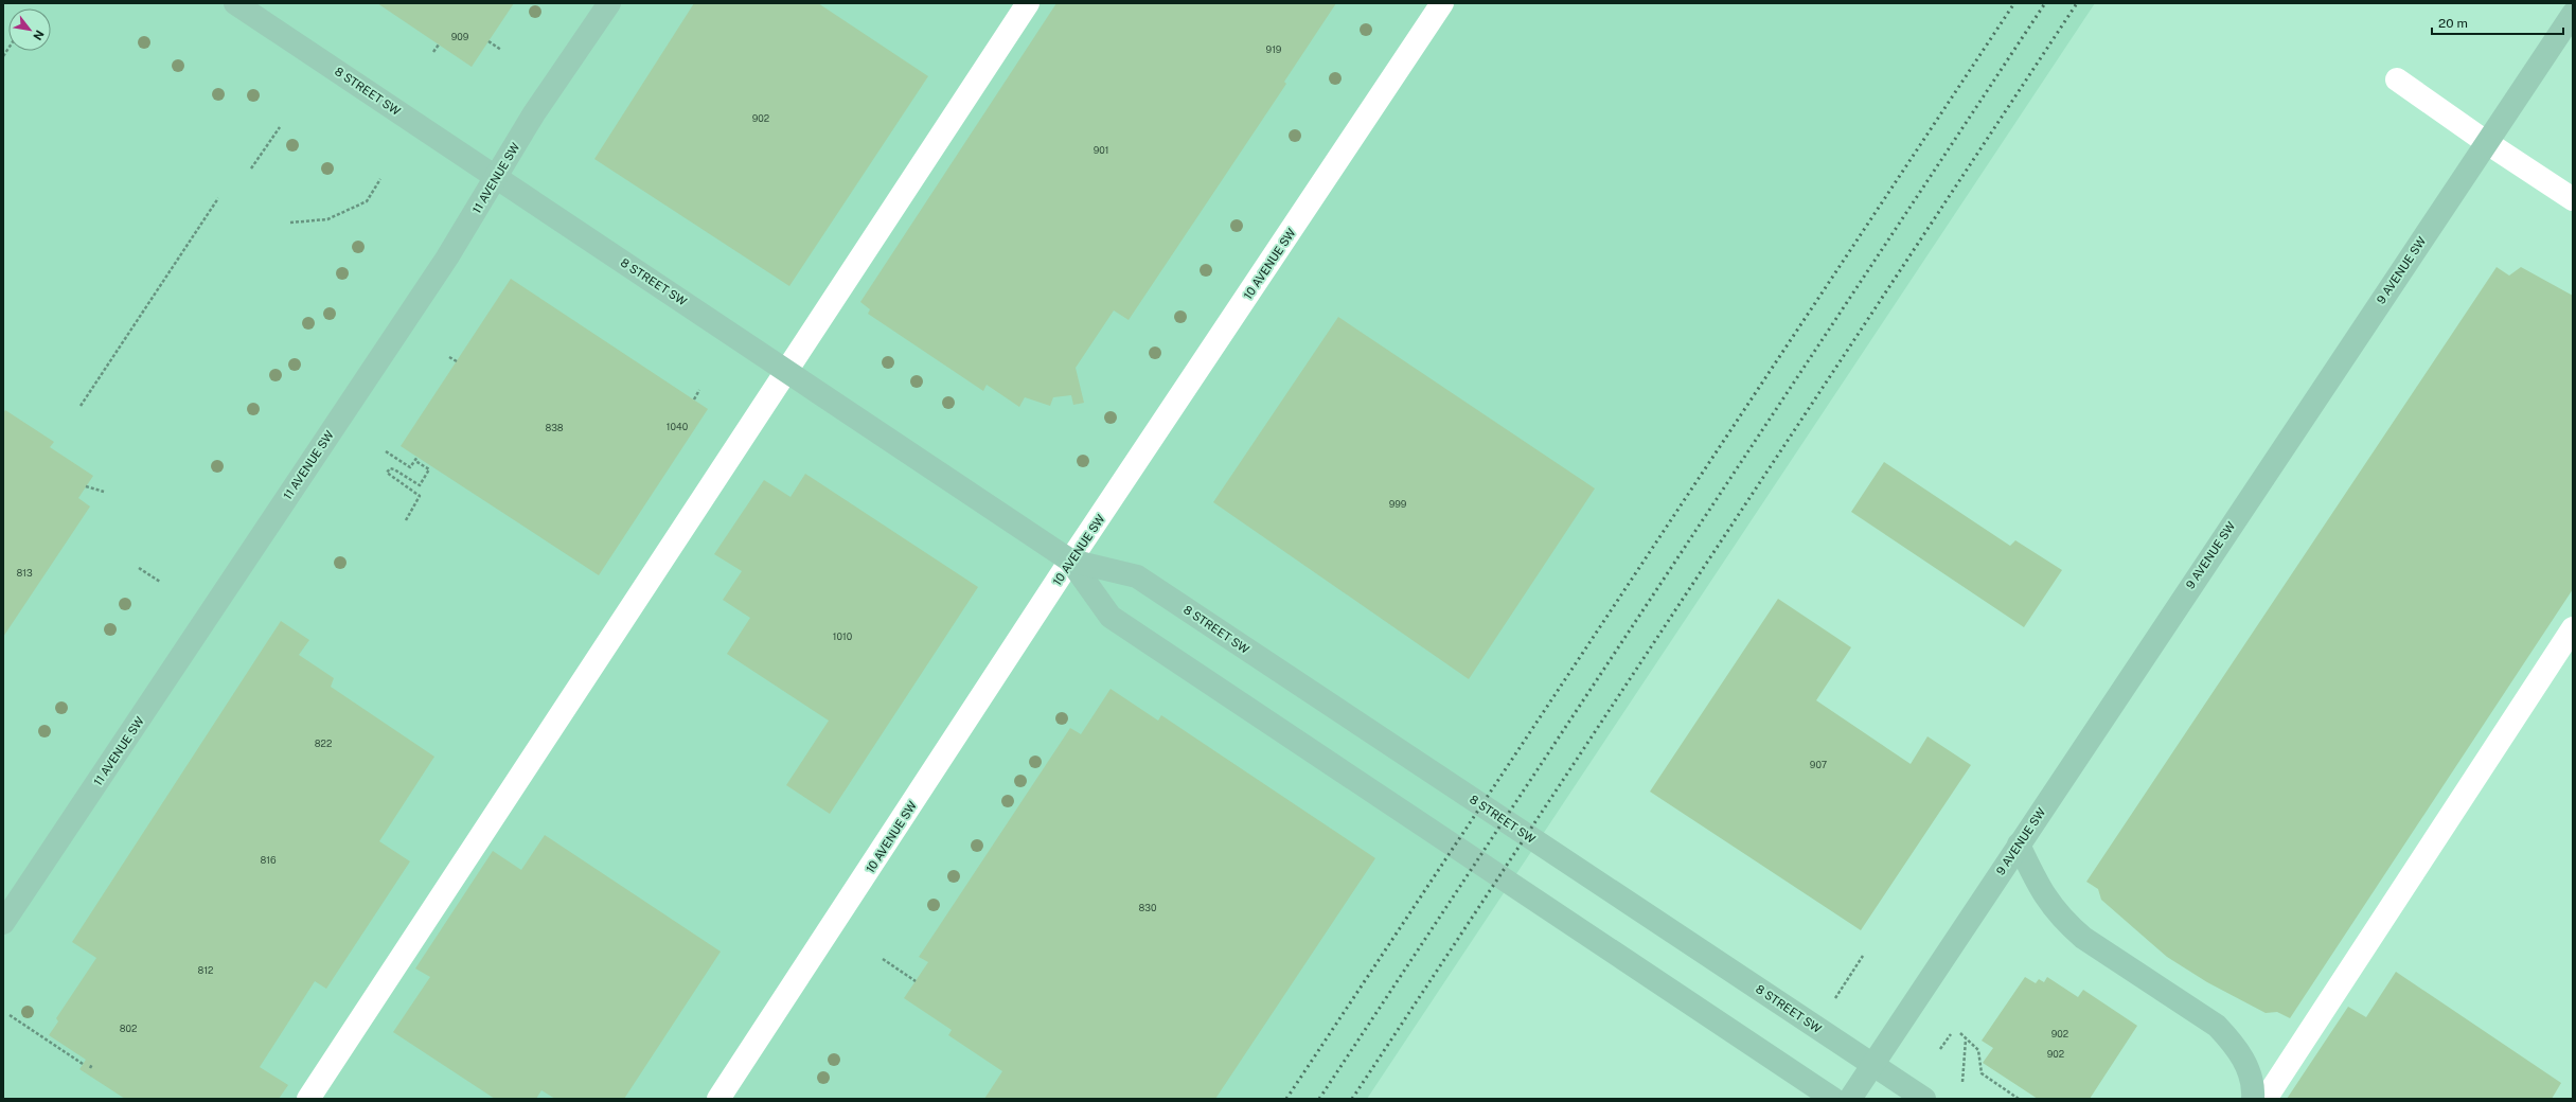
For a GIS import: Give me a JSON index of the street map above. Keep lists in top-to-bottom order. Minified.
{"streets":{"main road":["8 STREET SW","11 AVENUE SW","9 AVENUE SW"],"street":["10 AVENUE SW"]},"crossings":[["8 STREET SW","11 AVENUE SW"],["8 STREET SW","10 AVENUE SW"]],"house_numbers":["909","919","902","901","1040","838","999","813","1010","822","907","816","830","812","802","902","902"],"scale_bar":"20 m","north":"bottom right"}
